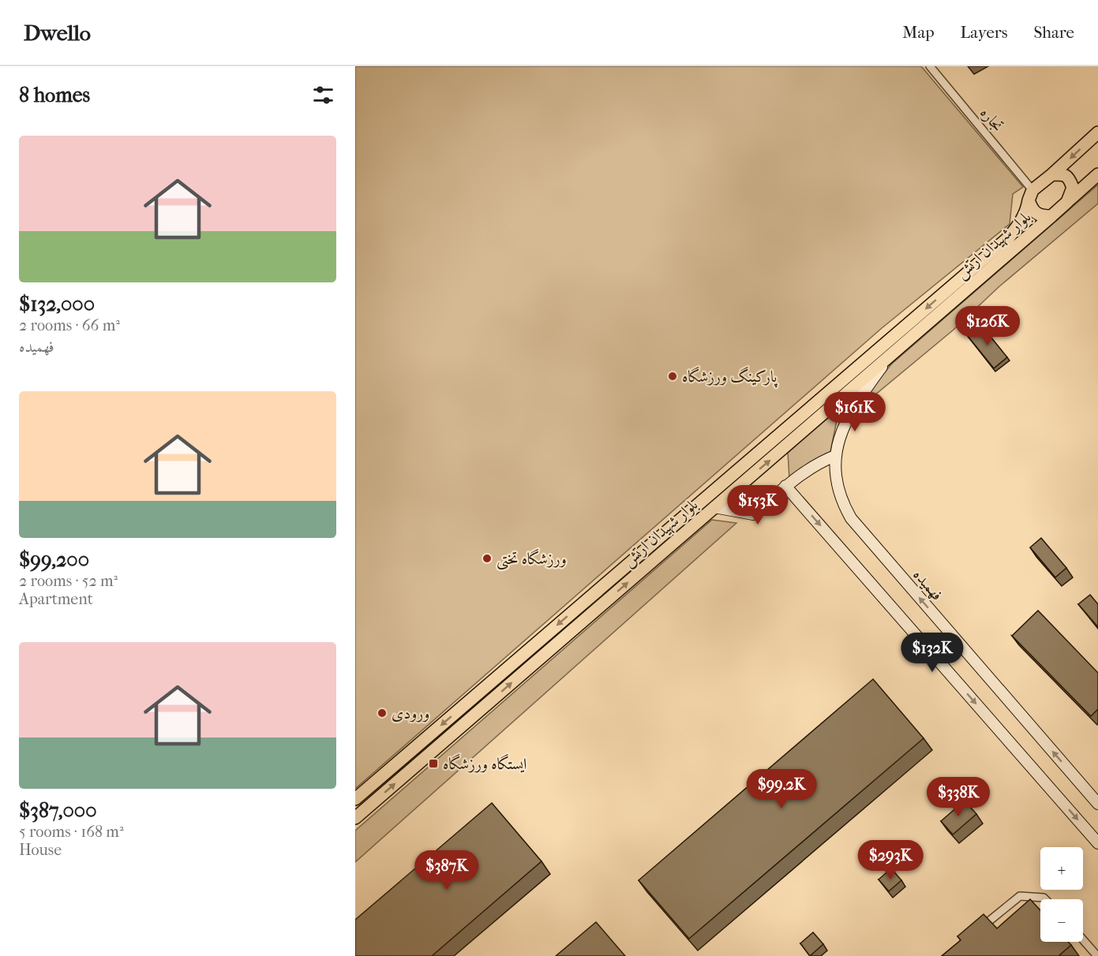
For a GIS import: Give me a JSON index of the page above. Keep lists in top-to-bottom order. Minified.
{"streets":{"main road":["بلوار شهیدان ارتش","فهمیده"],"street":["تجاره"]},"crossings":[["تجاره","بلوار شهیدان ارتش"],["بلوار شهیدان ارتش","فهمیده"]],"places":{"other":["پارکینگ ورزشگاه","ورزشگاه تختی","ورودی"],"transit":["ایستگاه ورزشگاه"]},"page":{"header":"Dwello","nav":["Map","Layers","Share"],"heading":"8 homes","list":[{"name":"$132,000","note":"2 rooms · 66 m² · فهمیده"},{"name":"$99,200","note":"2 rooms · 52 m² · Apartment"},{"name":"$387,000","note":"5 rooms · 168 m² · House"}],"price":["$126K","$161K","$153K","$132K","$99.2K","$338K","$293K","$387K"],"map_buttons":["+","−"]}}
